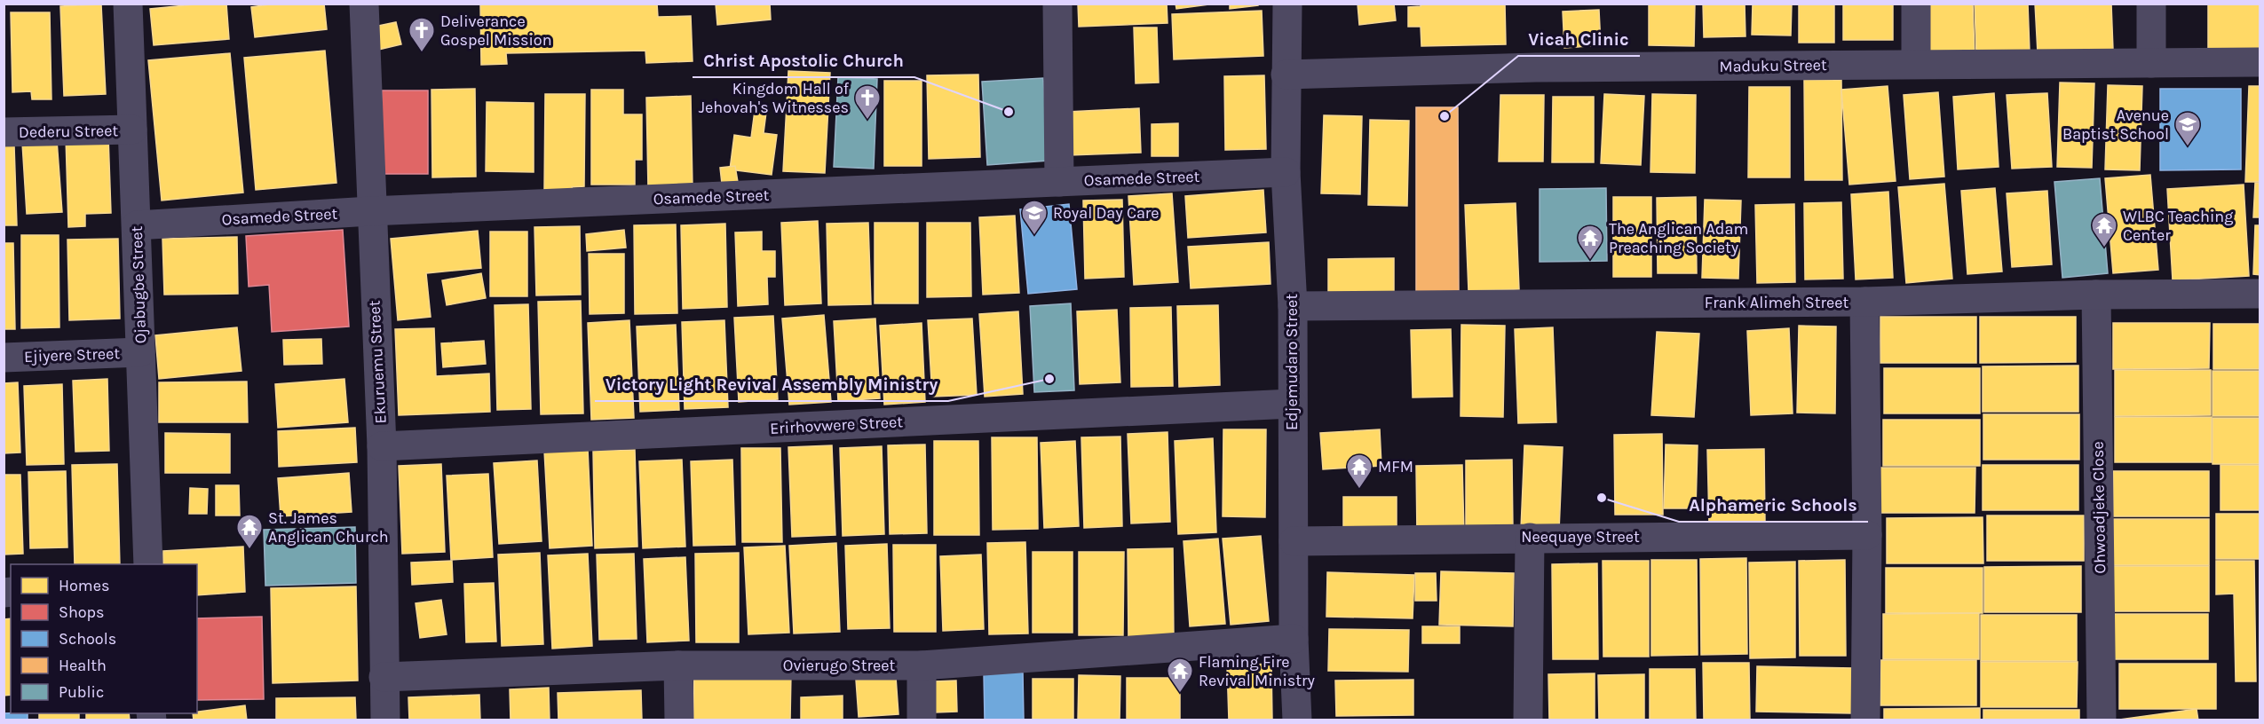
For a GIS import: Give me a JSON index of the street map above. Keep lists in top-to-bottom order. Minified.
{"streets":{"street":["Maduku Street","Dederu Street","Osamede Street","Ojabugbe Street","Frank Alimeh Street","Ejiyere Street","Ekuruemu Street","Edjemudaro Street","Erirhovwere Street","Ohwoadjeke Close","Neequaye Street","Ovierugo Street"]},"crossings":[["Maduku Street","Edjemudaro Street"],["Dederu Street","Ojabugbe Street"],["Osamede Street","Ojabugbe Street"],["Osamede Street","Ekuruemu Street"],["Osamede Street","Edjemudaro Street"],["Ojabugbe Street","Ejiyere Street"],["Frank Alimeh Street","Edjemudaro Street"],["Frank Alimeh Street","Ohwoadjeke Close"],["Ekuruemu Street","Erirhovwere Street"],["Ekuruemu Street","Ovierugo Street"],["Edjemudaro Street","Erirhovwere Street"],["Edjemudaro Street","Neequaye Street"],["Edjemudaro Street","Ovierugo Street"]],"places":{"church":["Deliverance Gospel Mission","Kingdom Hall of Jehovah's Witnesses"],"other":["Christ Apostolic Church","Vicah Clinic","Victory Light Revival Assembly Ministry","Alphameric Schools"],"school or university":["Avenue Baptist School","Royal Day Care"],"temple":["WLBC Teaching Center","The Anglican Adam Preaching Society","MFM","St. James Anglican Church","Flaming Fire Revival Ministry"]},"legend":["Homes","Shops","Schools","Health","Public"]}
